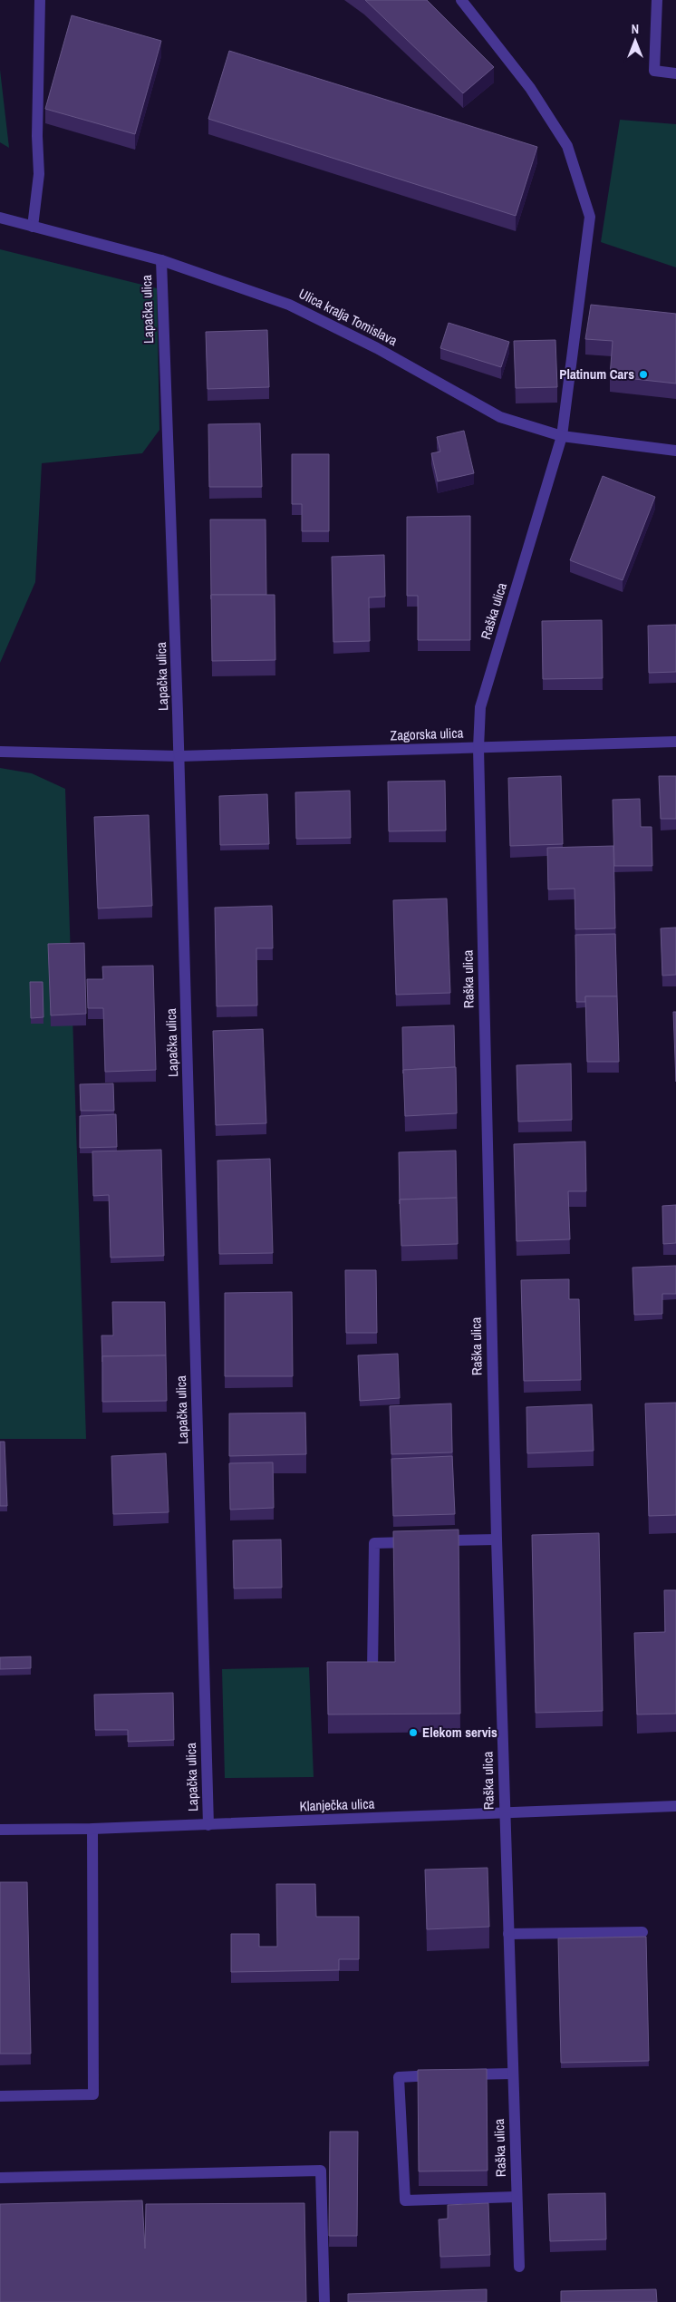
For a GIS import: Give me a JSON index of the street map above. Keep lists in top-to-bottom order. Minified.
{"streets":{"street":["Lapačka ulica","Ulica kralja Tomislava","Raška ulica","Zagorska ulica","Klanječka ulica"]},"crossings":[["Lapačka ulica","Ulica kralja Tomislava"],["Lapačka ulica","Zagorska ulica"],["Lapačka ulica","Klanječka ulica"],["Ulica kralja Tomislava","Raška ulica"],["Raška ulica","Zagorska ulica"],["Raška ulica","Klanječka ulica"]],"places":["Platinum Cars","Elekom servis"],"north":"top"}
